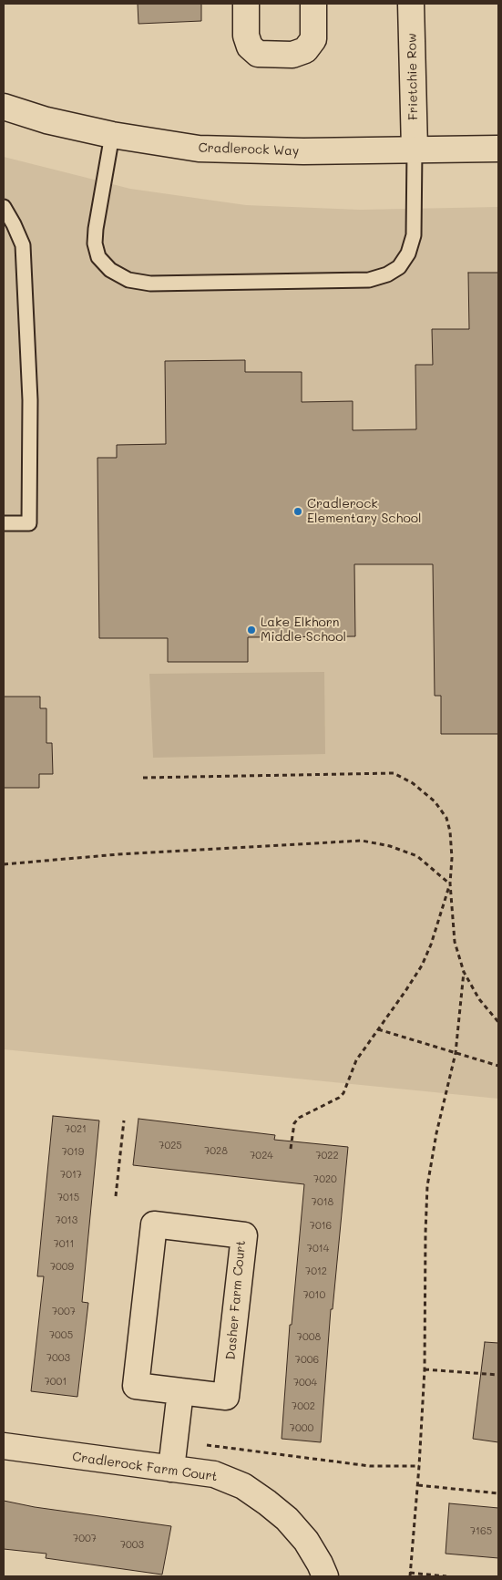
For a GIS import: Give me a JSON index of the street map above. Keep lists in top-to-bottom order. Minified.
{"streets":{"street":["Frietchie Row","Cradlerock Way","Dasher Farm Court","Cradlerock Farm Court"]},"crossings":[["Frietchie Row","Cradlerock Way"]],"places":["Cradlerock Elementary School","Lake Elkhorn Middle School"],"house_numbers":["7021","7025","7028","7019","7024","7022","7017","7020","7015","7018","7013","7016","7011","7014","7009","7012","7010","7007","7005","7008","7003","7006","7001","7004","7002","7000","7165","7007","7003"]}
